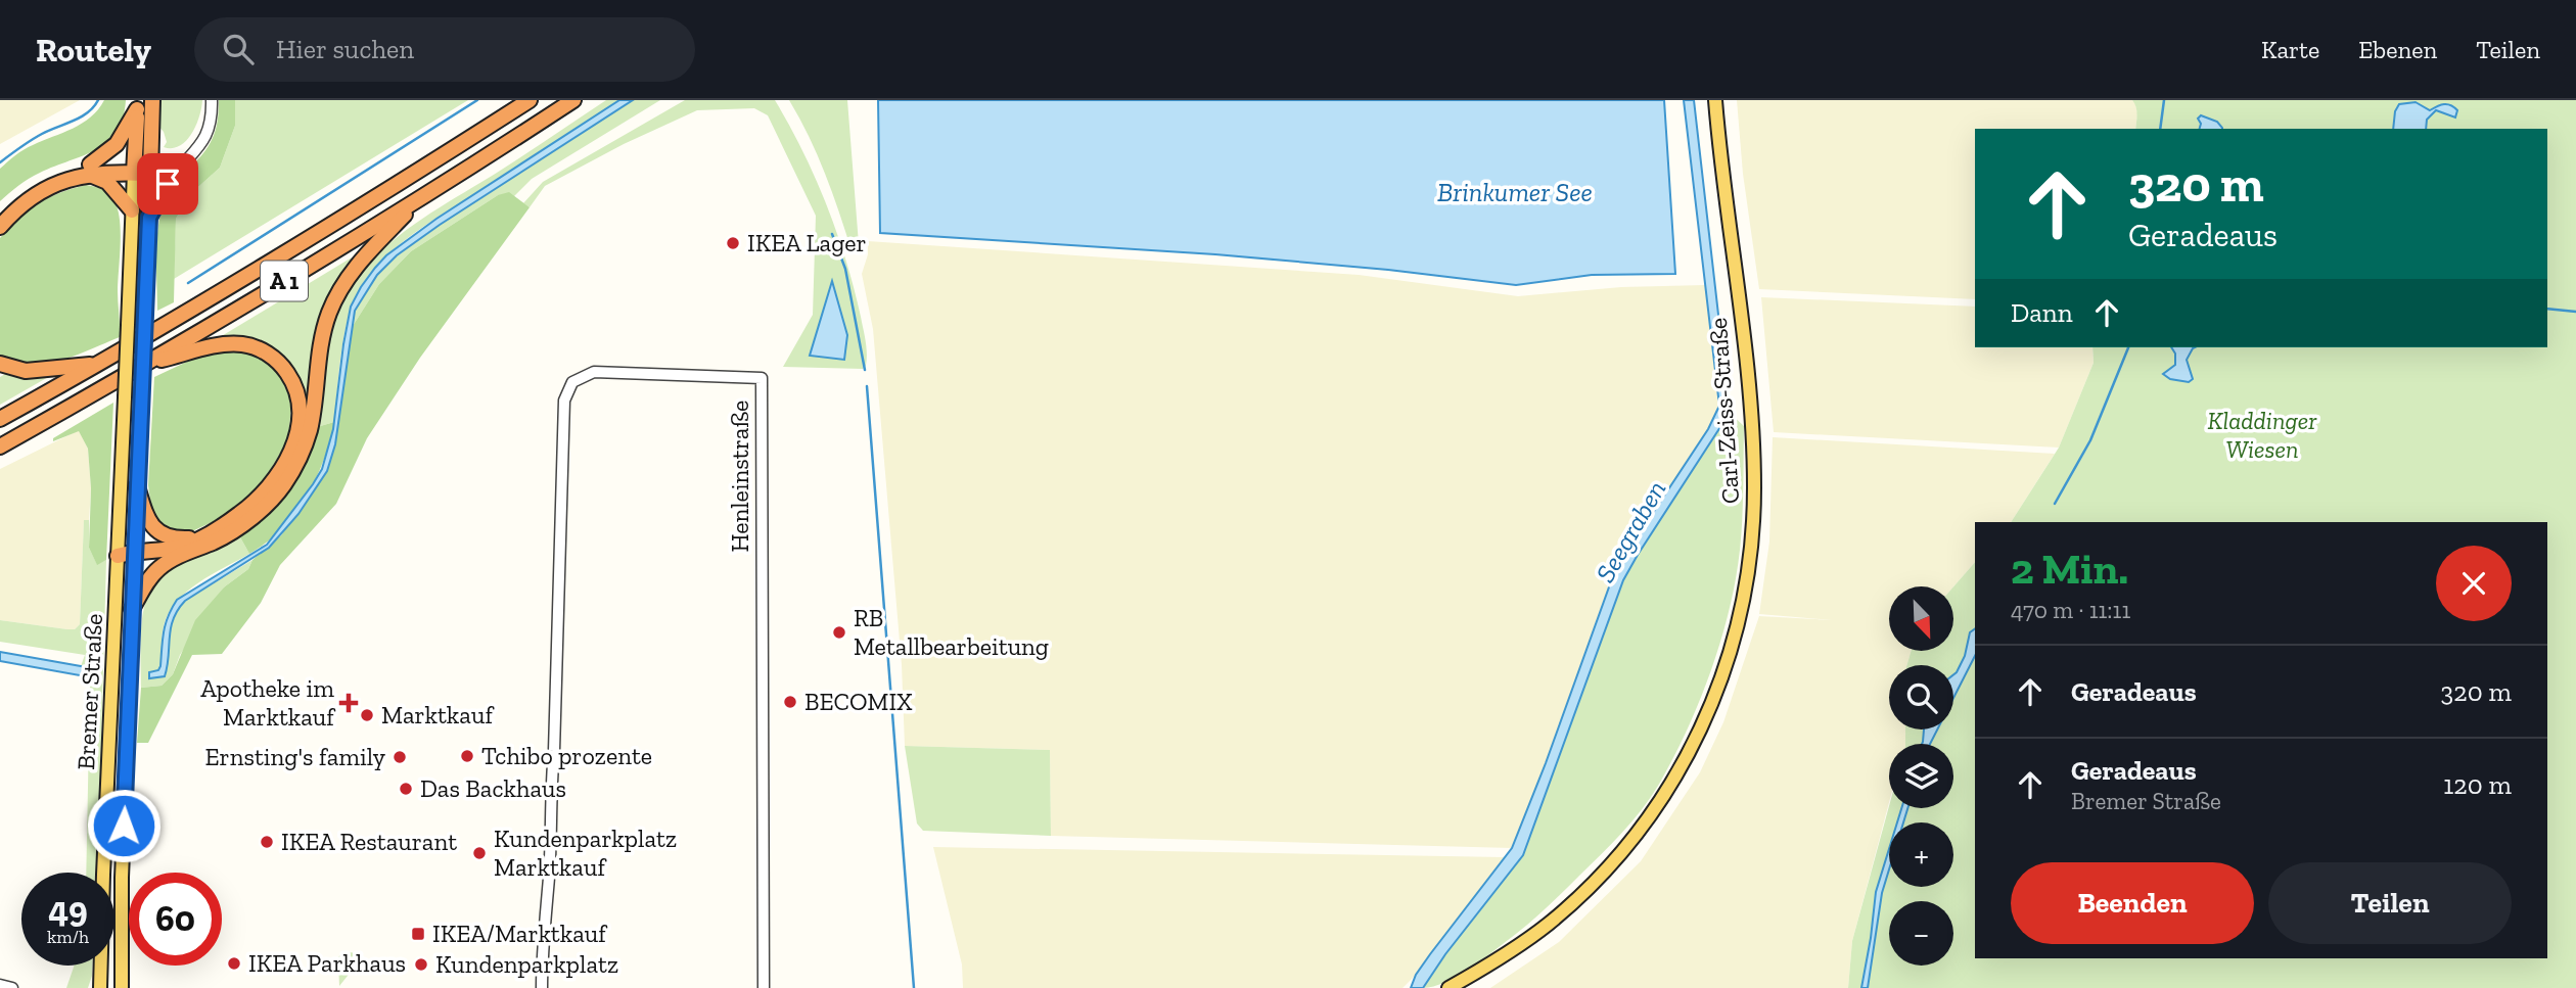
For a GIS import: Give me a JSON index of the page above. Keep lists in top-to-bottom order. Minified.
{"streets":{"highway":["A 1"],"main road":["Carl-Zeiss-Straße","Bremer Straße"],"street":["Henleinstraße"]},"water":["Brinkumer See","Seegraben"],"parks":["Kladdinger Wiesen"],"places":{"other":["IKEA Lager","RB Metallbearbeitung","BECOMIX","Marktkauf","Tchibo prozente","Ernsting's family","Das Backhaus","IKEA Restaurant","Kundenparkplatz Marktkauf","IKEA Parkhaus","Kundenparkplatz"],"health":["Apotheke im Marktkauf"],"transit":["IKEA/Marktkauf"]},"north":"bottom right","page":{"header":"Routely","search":"Hier suchen","nav":["Karte","Ebenen","Teilen"],"turn":["320 m","Geradeaus"],"then":"Dann","heading":["2 Min.","470 m · 11:11"],"map_buttons":["+","−"],"list":[{"name":"Geradeaus","value":"320 m"},{"name":"Geradeaus","note":"Bremer Straße","value":"120 m"}],"buttons":["Beenden","Teilen"],"speed":"49 km/h","limit":"60"}}
